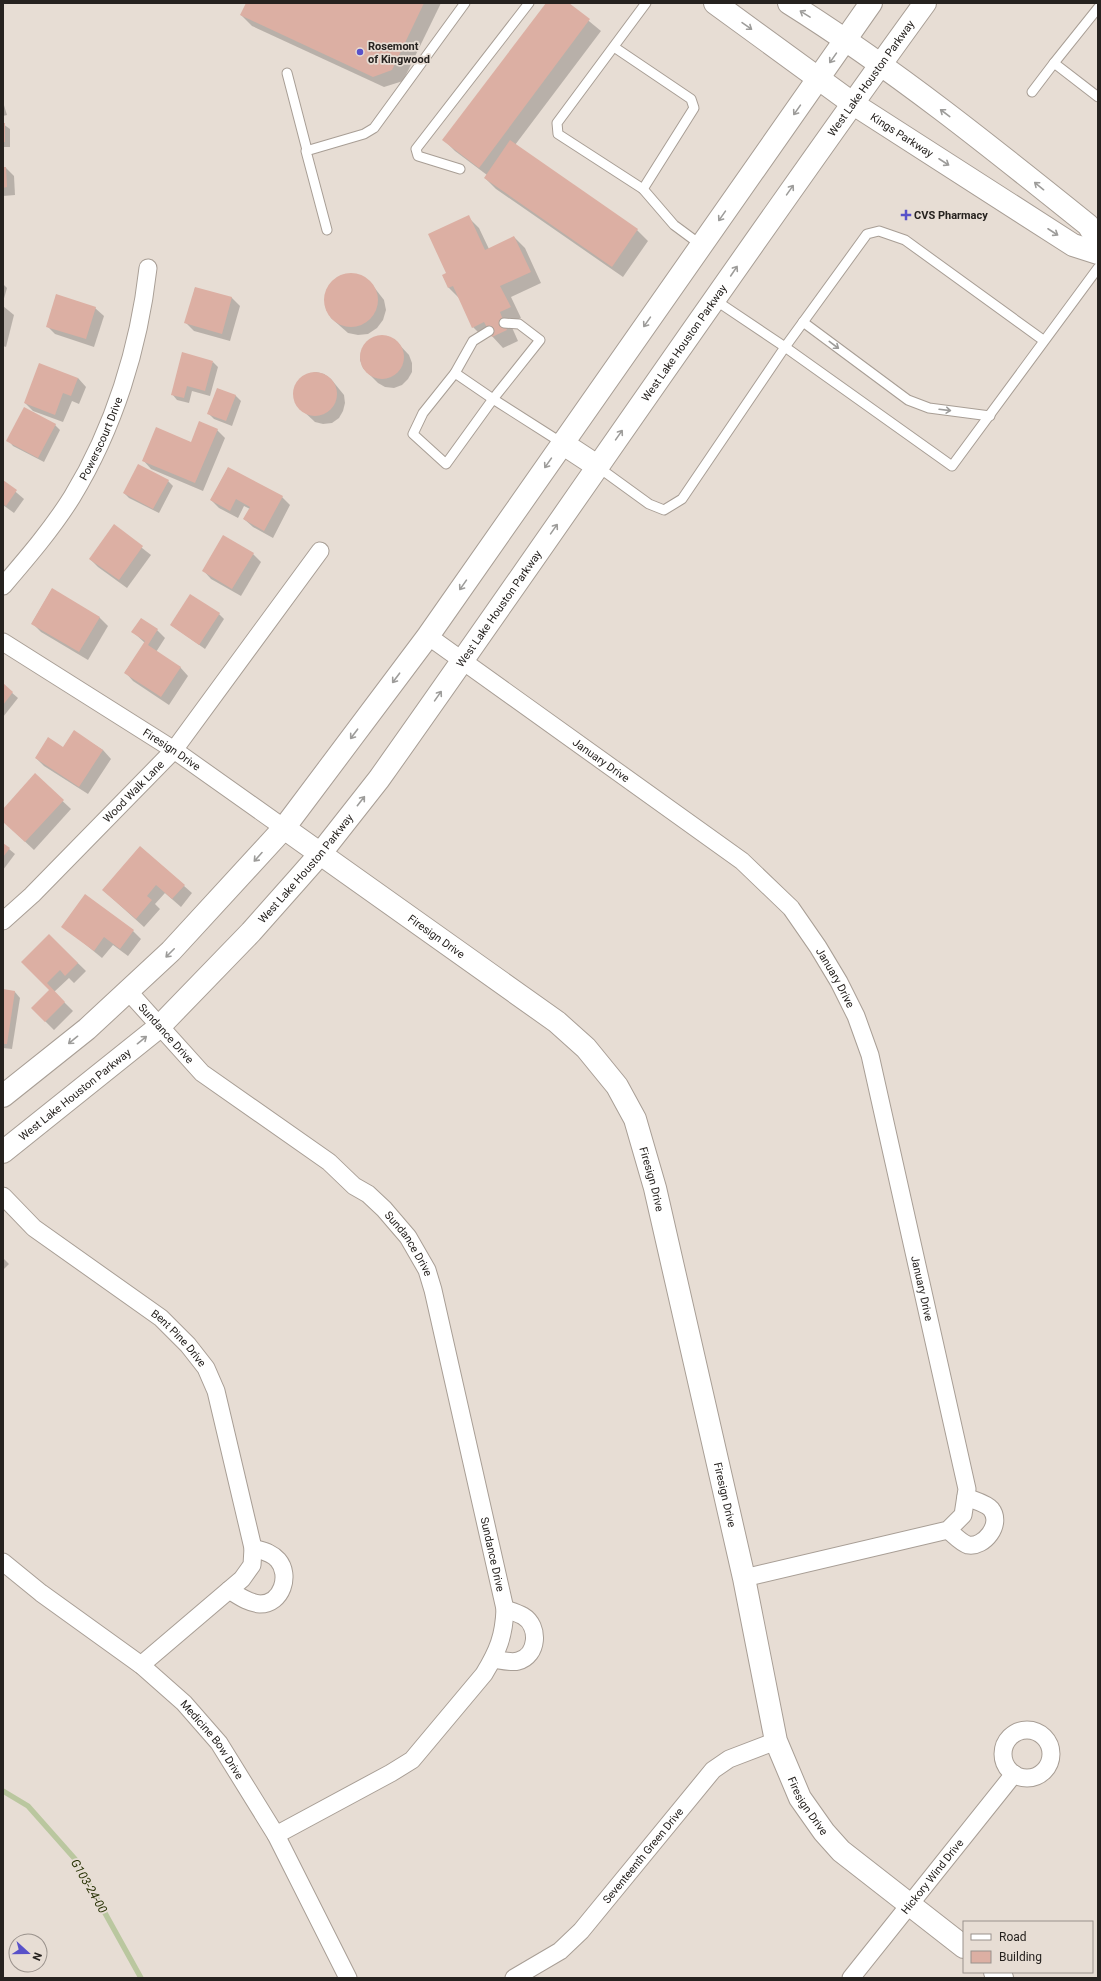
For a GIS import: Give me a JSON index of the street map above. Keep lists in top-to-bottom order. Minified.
{"streets":{"main road":["West Lake Houston Parkway","Kings Parkway","Firesign Drive"],"street":["Powerscourt Drive","January Drive","Wood Walk Lane","Sundance Drive","Bent Pine Drive","Medicine Bow Drive","Seventeenth Green Drive","Hickory Wind Drive"]},"crossings":[["West Lake Houston Parkway","Kings Parkway"],["West Lake Houston Parkway","Firesign Drive"],["West Lake Houston Parkway","January Drive"],["West Lake Houston Parkway","Sundance Drive"],["Firesign Drive","Wood Walk Lane"],["Firesign Drive","Seventeenth Green Drive"],["Firesign Drive","Hickory Wind Drive"],["Sundance Drive","Medicine Bow Drive"],["Bent Pine Drive","Medicine Bow Drive"]],"water":["G103-24-00"],"places":{"other":["Rosemont of Kingwood"],"health":["CVS Pharmacy"]},"legend":["Road","Building"],"north":"right"}
